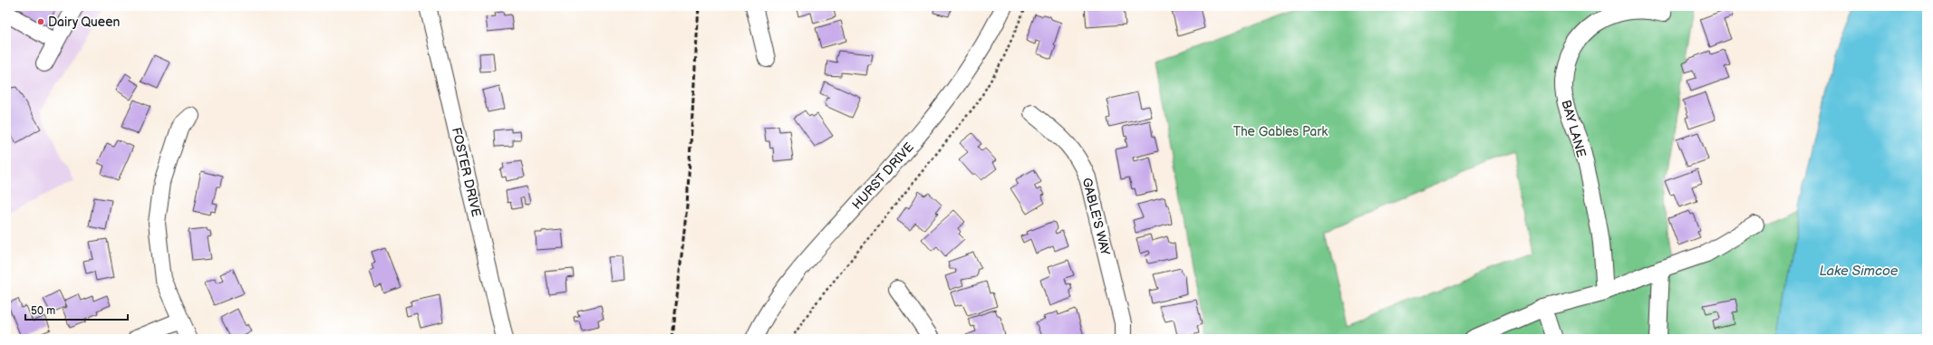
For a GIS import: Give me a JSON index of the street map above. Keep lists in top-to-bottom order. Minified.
{"streets":{"street":["BAY LANE","FOSTER DRIVE","HURST DRIVE","GABLE'S WAY"]},"water":["Lake Simcoe"],"parks":["The Gables Park"],"places":["Dairy Queen"],"scale_bar":"50 m"}
